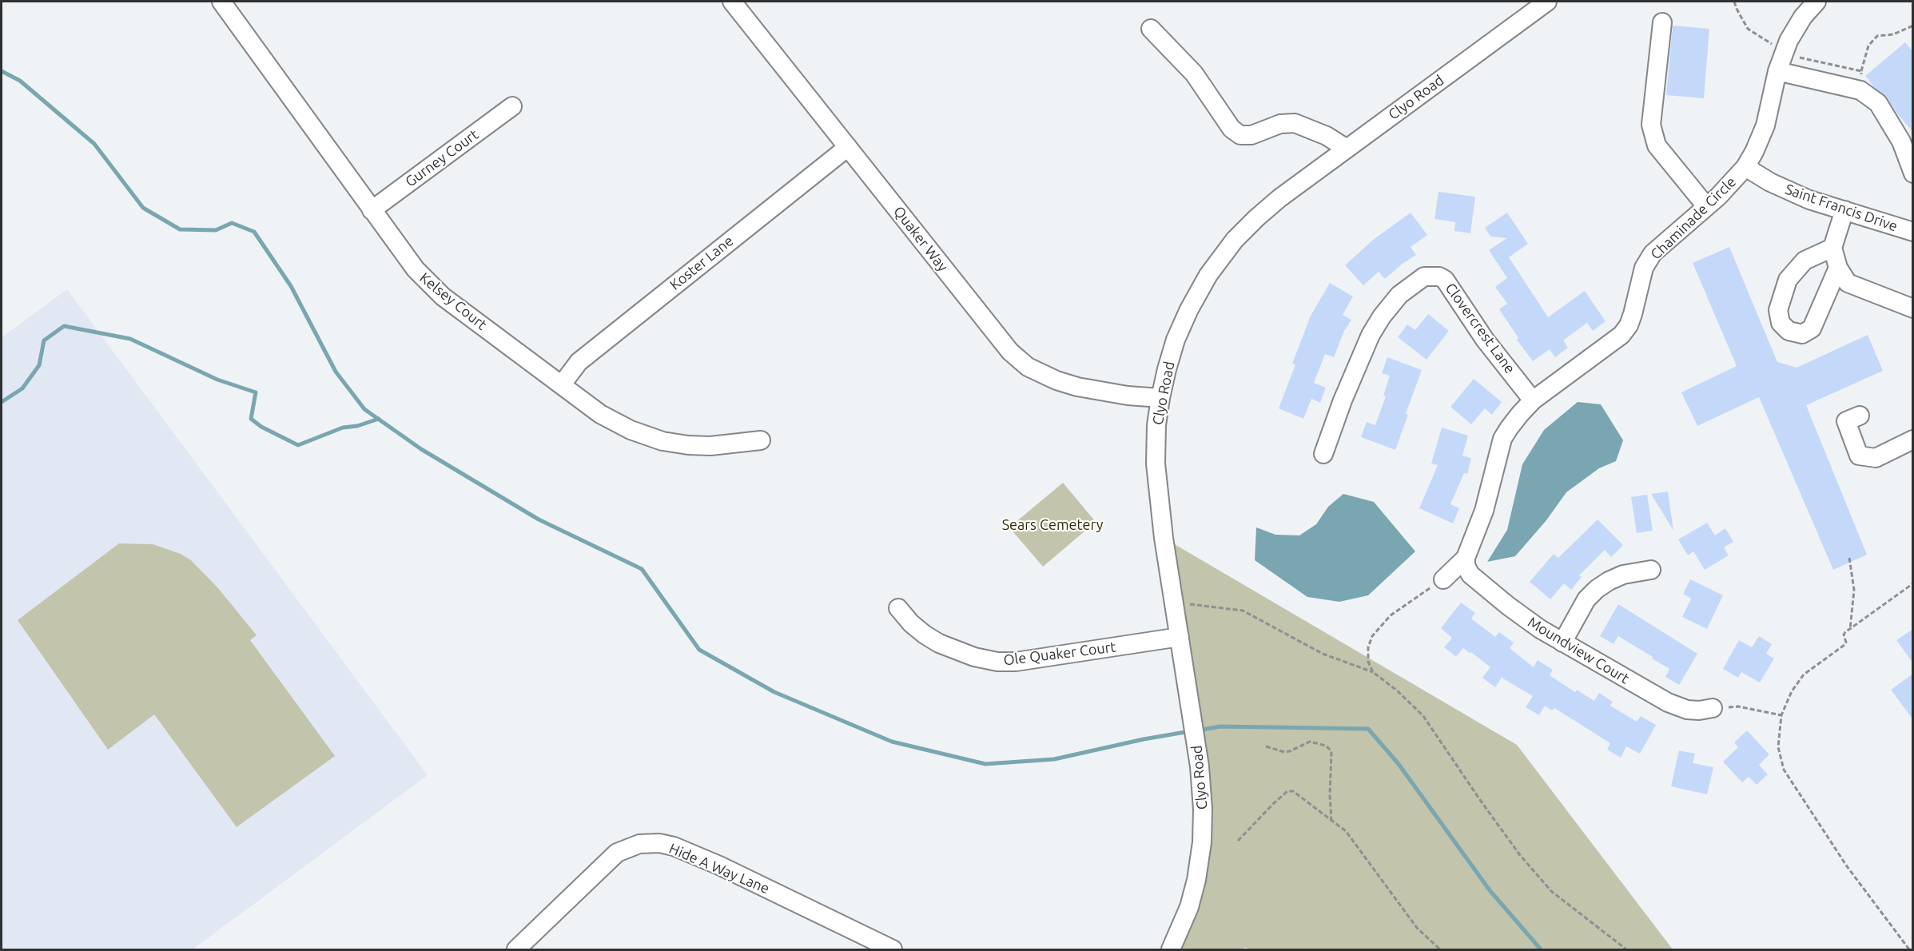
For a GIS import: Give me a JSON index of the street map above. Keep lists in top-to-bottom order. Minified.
{"streets":{"street":["Clyo Road","Gurney Court","Saint Francis Drive","Chaminade Circle","Quaker Way","Koster Lane","Kelsey Court","Clovercrest Lane","Moundview Court","Ole Quaker Court","Hide A Way Lane"]},"crossings":[["Clyo Road","Quaker Way"],["Clyo Road","Ole Quaker Court"],["Gurney Court","Kelsey Court"],["Saint Francis Drive","Chaminade Circle"],["Chaminade Circle","Clovercrest Lane"],["Chaminade Circle","Moundview Court"],["Quaker Way","Koster Lane"],["Koster Lane","Kelsey Court"]],"parks":["Sears Cemetery"]}
